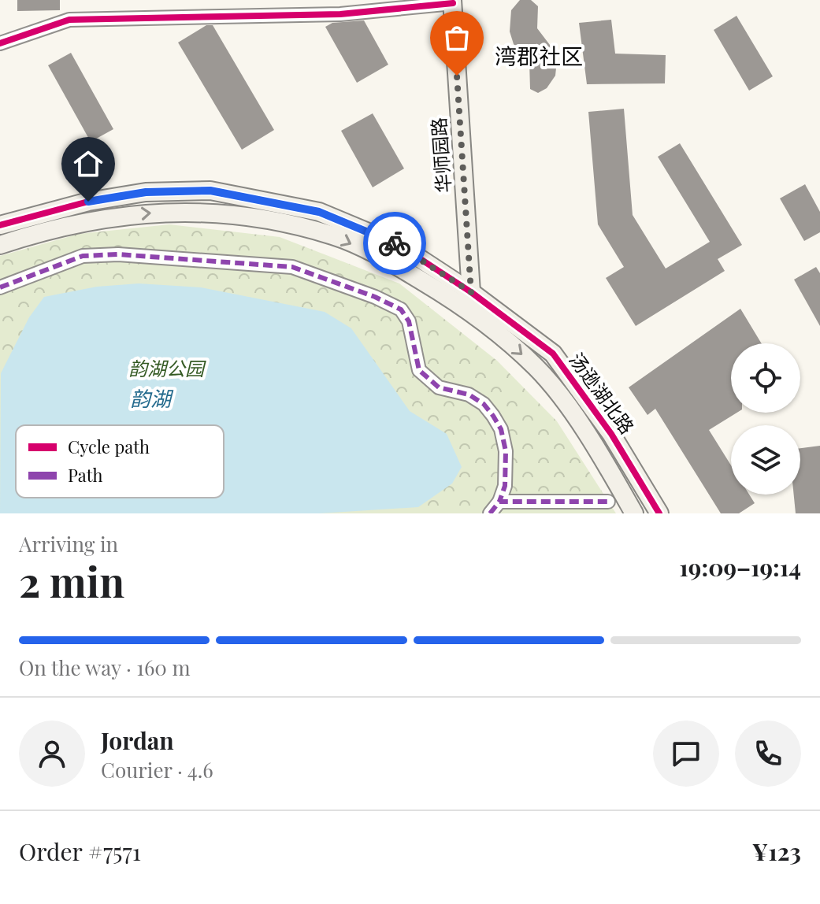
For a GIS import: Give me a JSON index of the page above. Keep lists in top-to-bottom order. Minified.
{"streets":{"street":["华师园路","汤逊湖北路"]},"crossings":[["华师园路","汤逊湖北路"]],"districts":["湾郡社区"],"water":["韵湖"],"parks":["韵湖公园"],"legend":["Cycle path","Path"],"page":{"heading":["2 min","Arriving in","19:09–19:14"],"panel":["Jordan","Courier · 4.6","Order #7571","¥123"],"bar":"On the way · 160 m"}}
